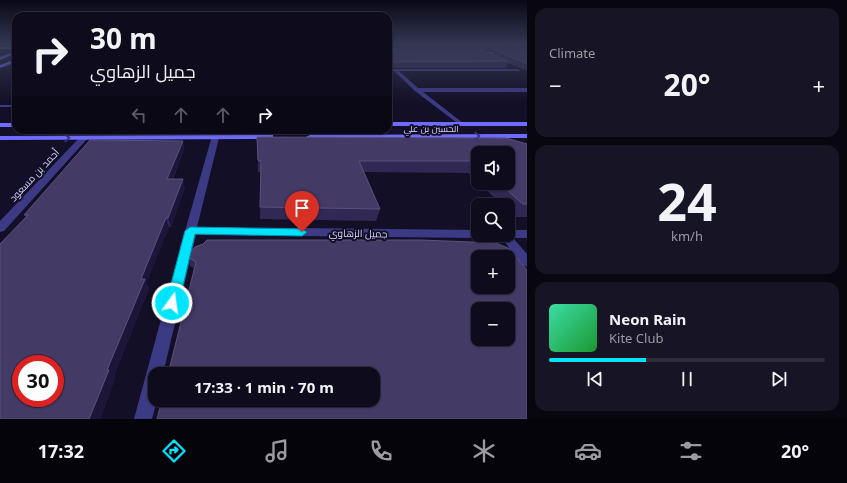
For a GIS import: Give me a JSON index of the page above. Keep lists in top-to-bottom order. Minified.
{"streets":{"street":["الحسين بن علي","أحمد بن مسعود","جميل الزهاوي"]},"page":{"tile":["Climate",["24","km/h"]],"turn":["30 m","جميل الزهاوي"],"heat":["−","20°","+"],"map_buttons":["+","−"],"song":["Neon Rain","Kite Club"],"limit":"30","trip":"17:33 · 1 min · 70 m","tabs":["17:32","20°"]}}
